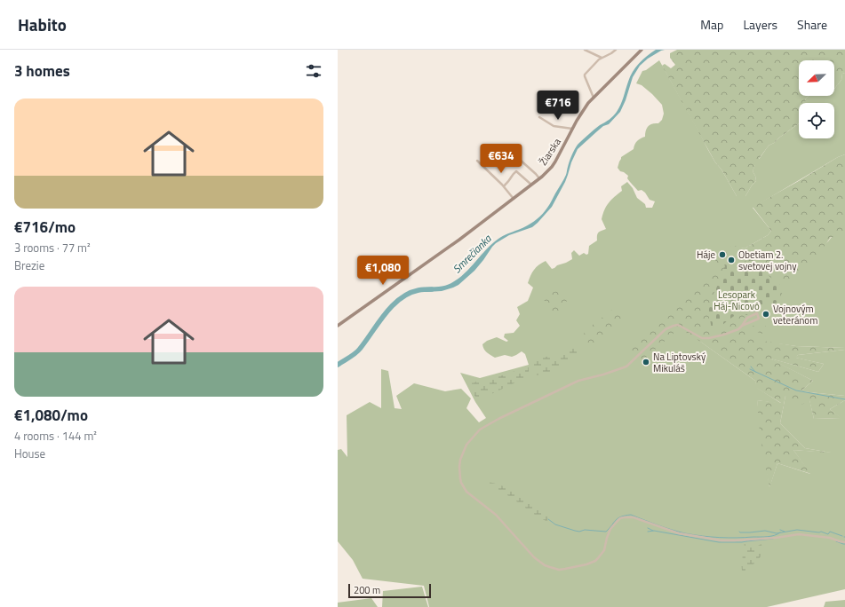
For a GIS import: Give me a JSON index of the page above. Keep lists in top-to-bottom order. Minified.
{"streets":{"street":["Žiarska"]},"water":["Smrečianka"],"parks":["Lesopark Háj-Nicovô"],"places":["Háje","Obetiam 2. svetovej vojny","Vojnovým veteránom","Na Liptovský Mikuláš"],"scale_bar":"200 m","north":"bottom left","page":{"header":"Habito","nav":["Map","Layers","Share"],"heading":"3 homes","price":["€716","€634","€1,080"],"list":[{"name":"€716/mo","note":"3 rooms · 77 m² · Brezie"},{"name":"€1,080/mo","note":"4 rooms · 144 m² · House"}],"scale":"200 m"}}
